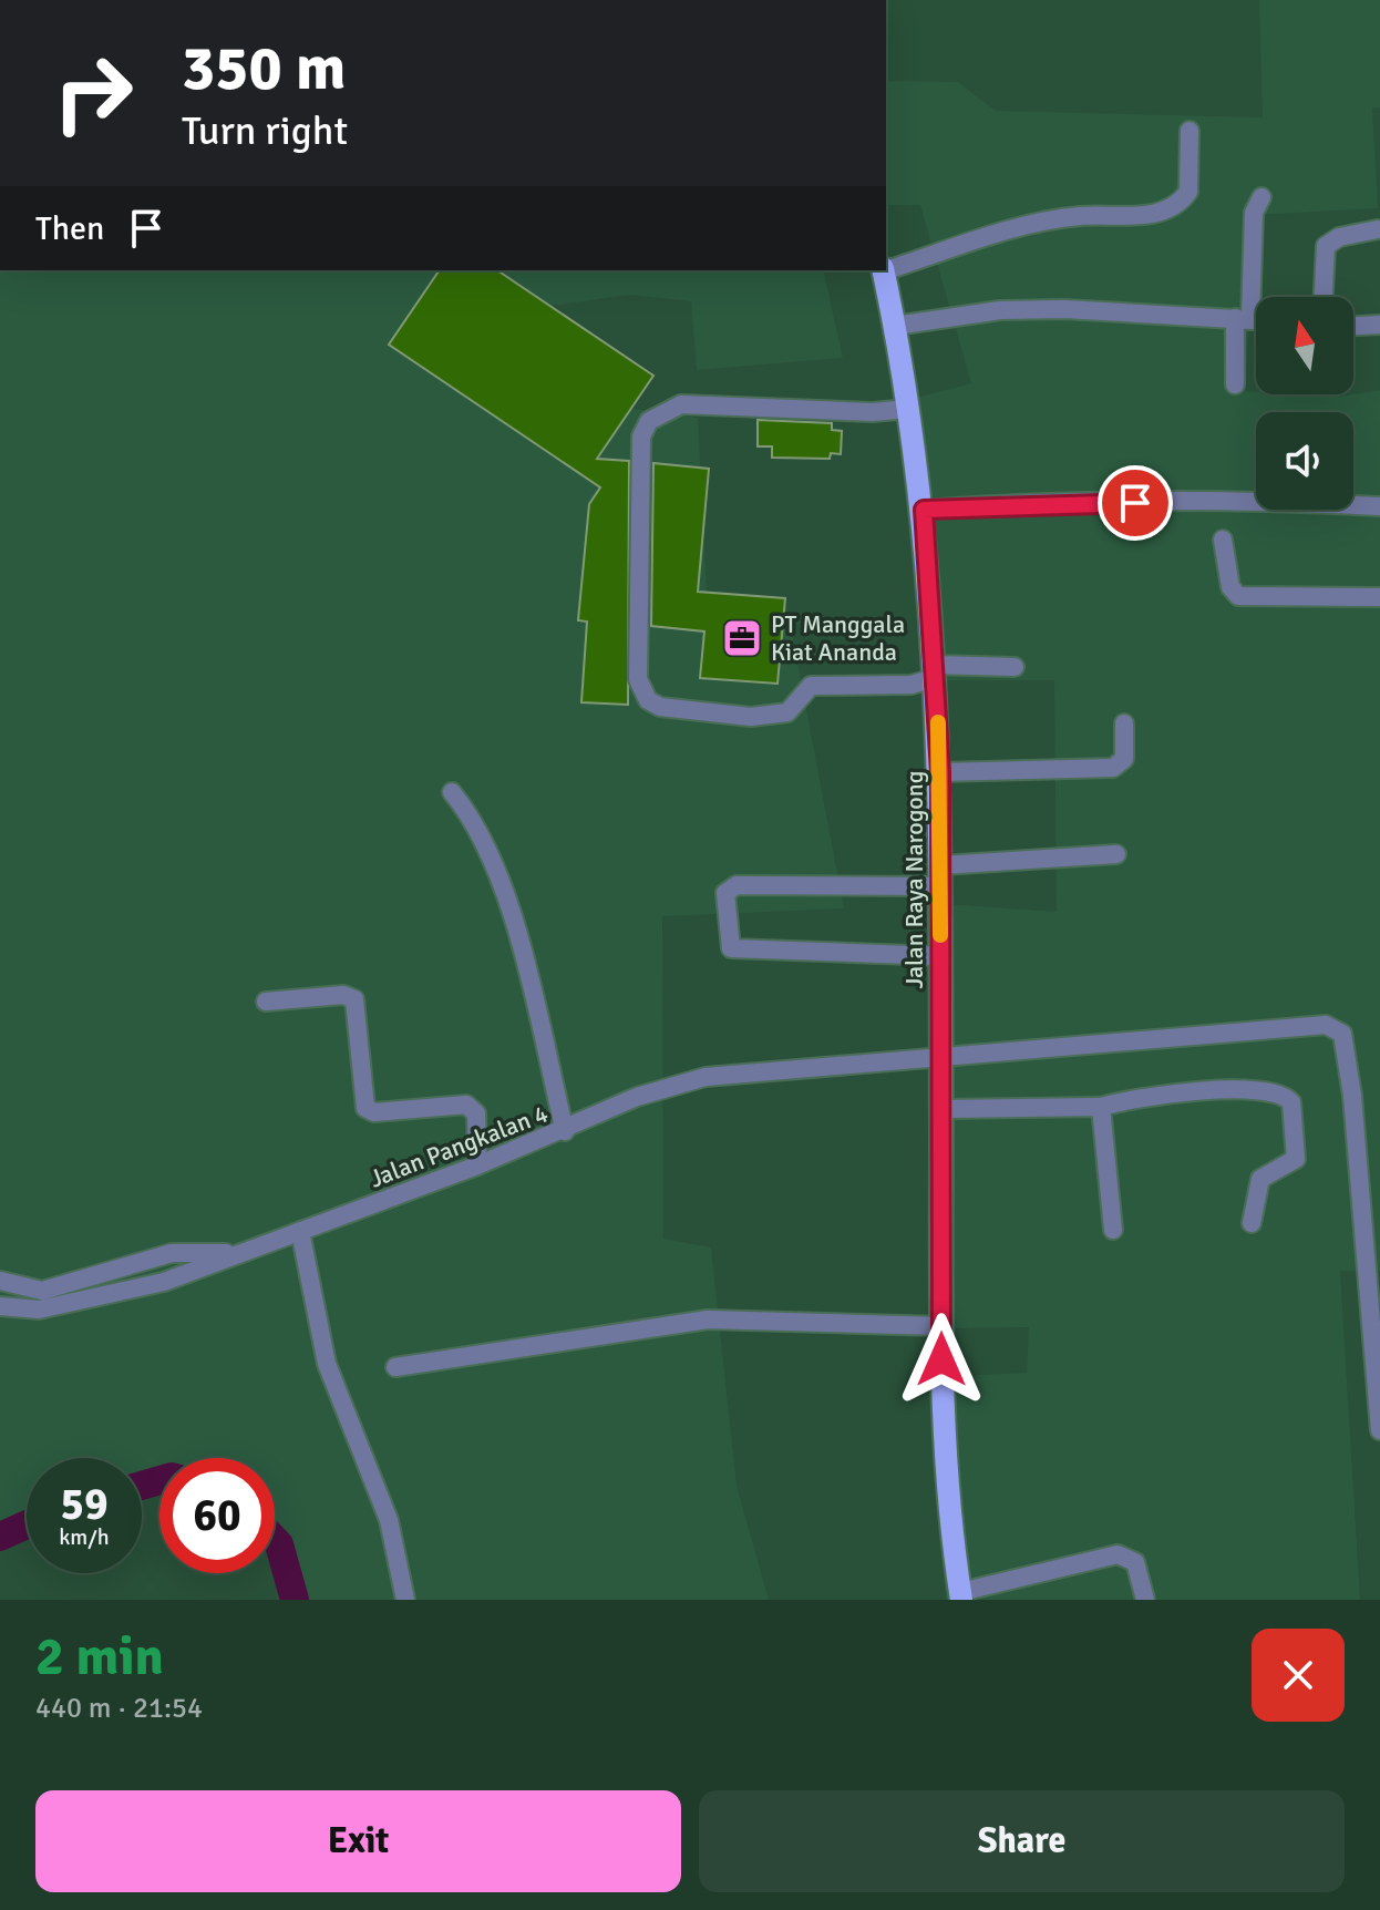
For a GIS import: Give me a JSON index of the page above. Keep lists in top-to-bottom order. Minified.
{"streets":{"main road":["Jalan Raya Narogong"],"street":["Jalan Pangkalan 4"]},"crossings":[["Jalan Raya Narogong","Jalan Pangkalan 4"]],"places":{"office":["PT Manggala Kiat Ananda"]},"north":"top","page":{"turn":["350 m","Turn right"],"then":"Then","speed":"59 km/h","limit":"60","heading":["2 min","440 m · 21:54"],"buttons":["Exit","Share"]}}
